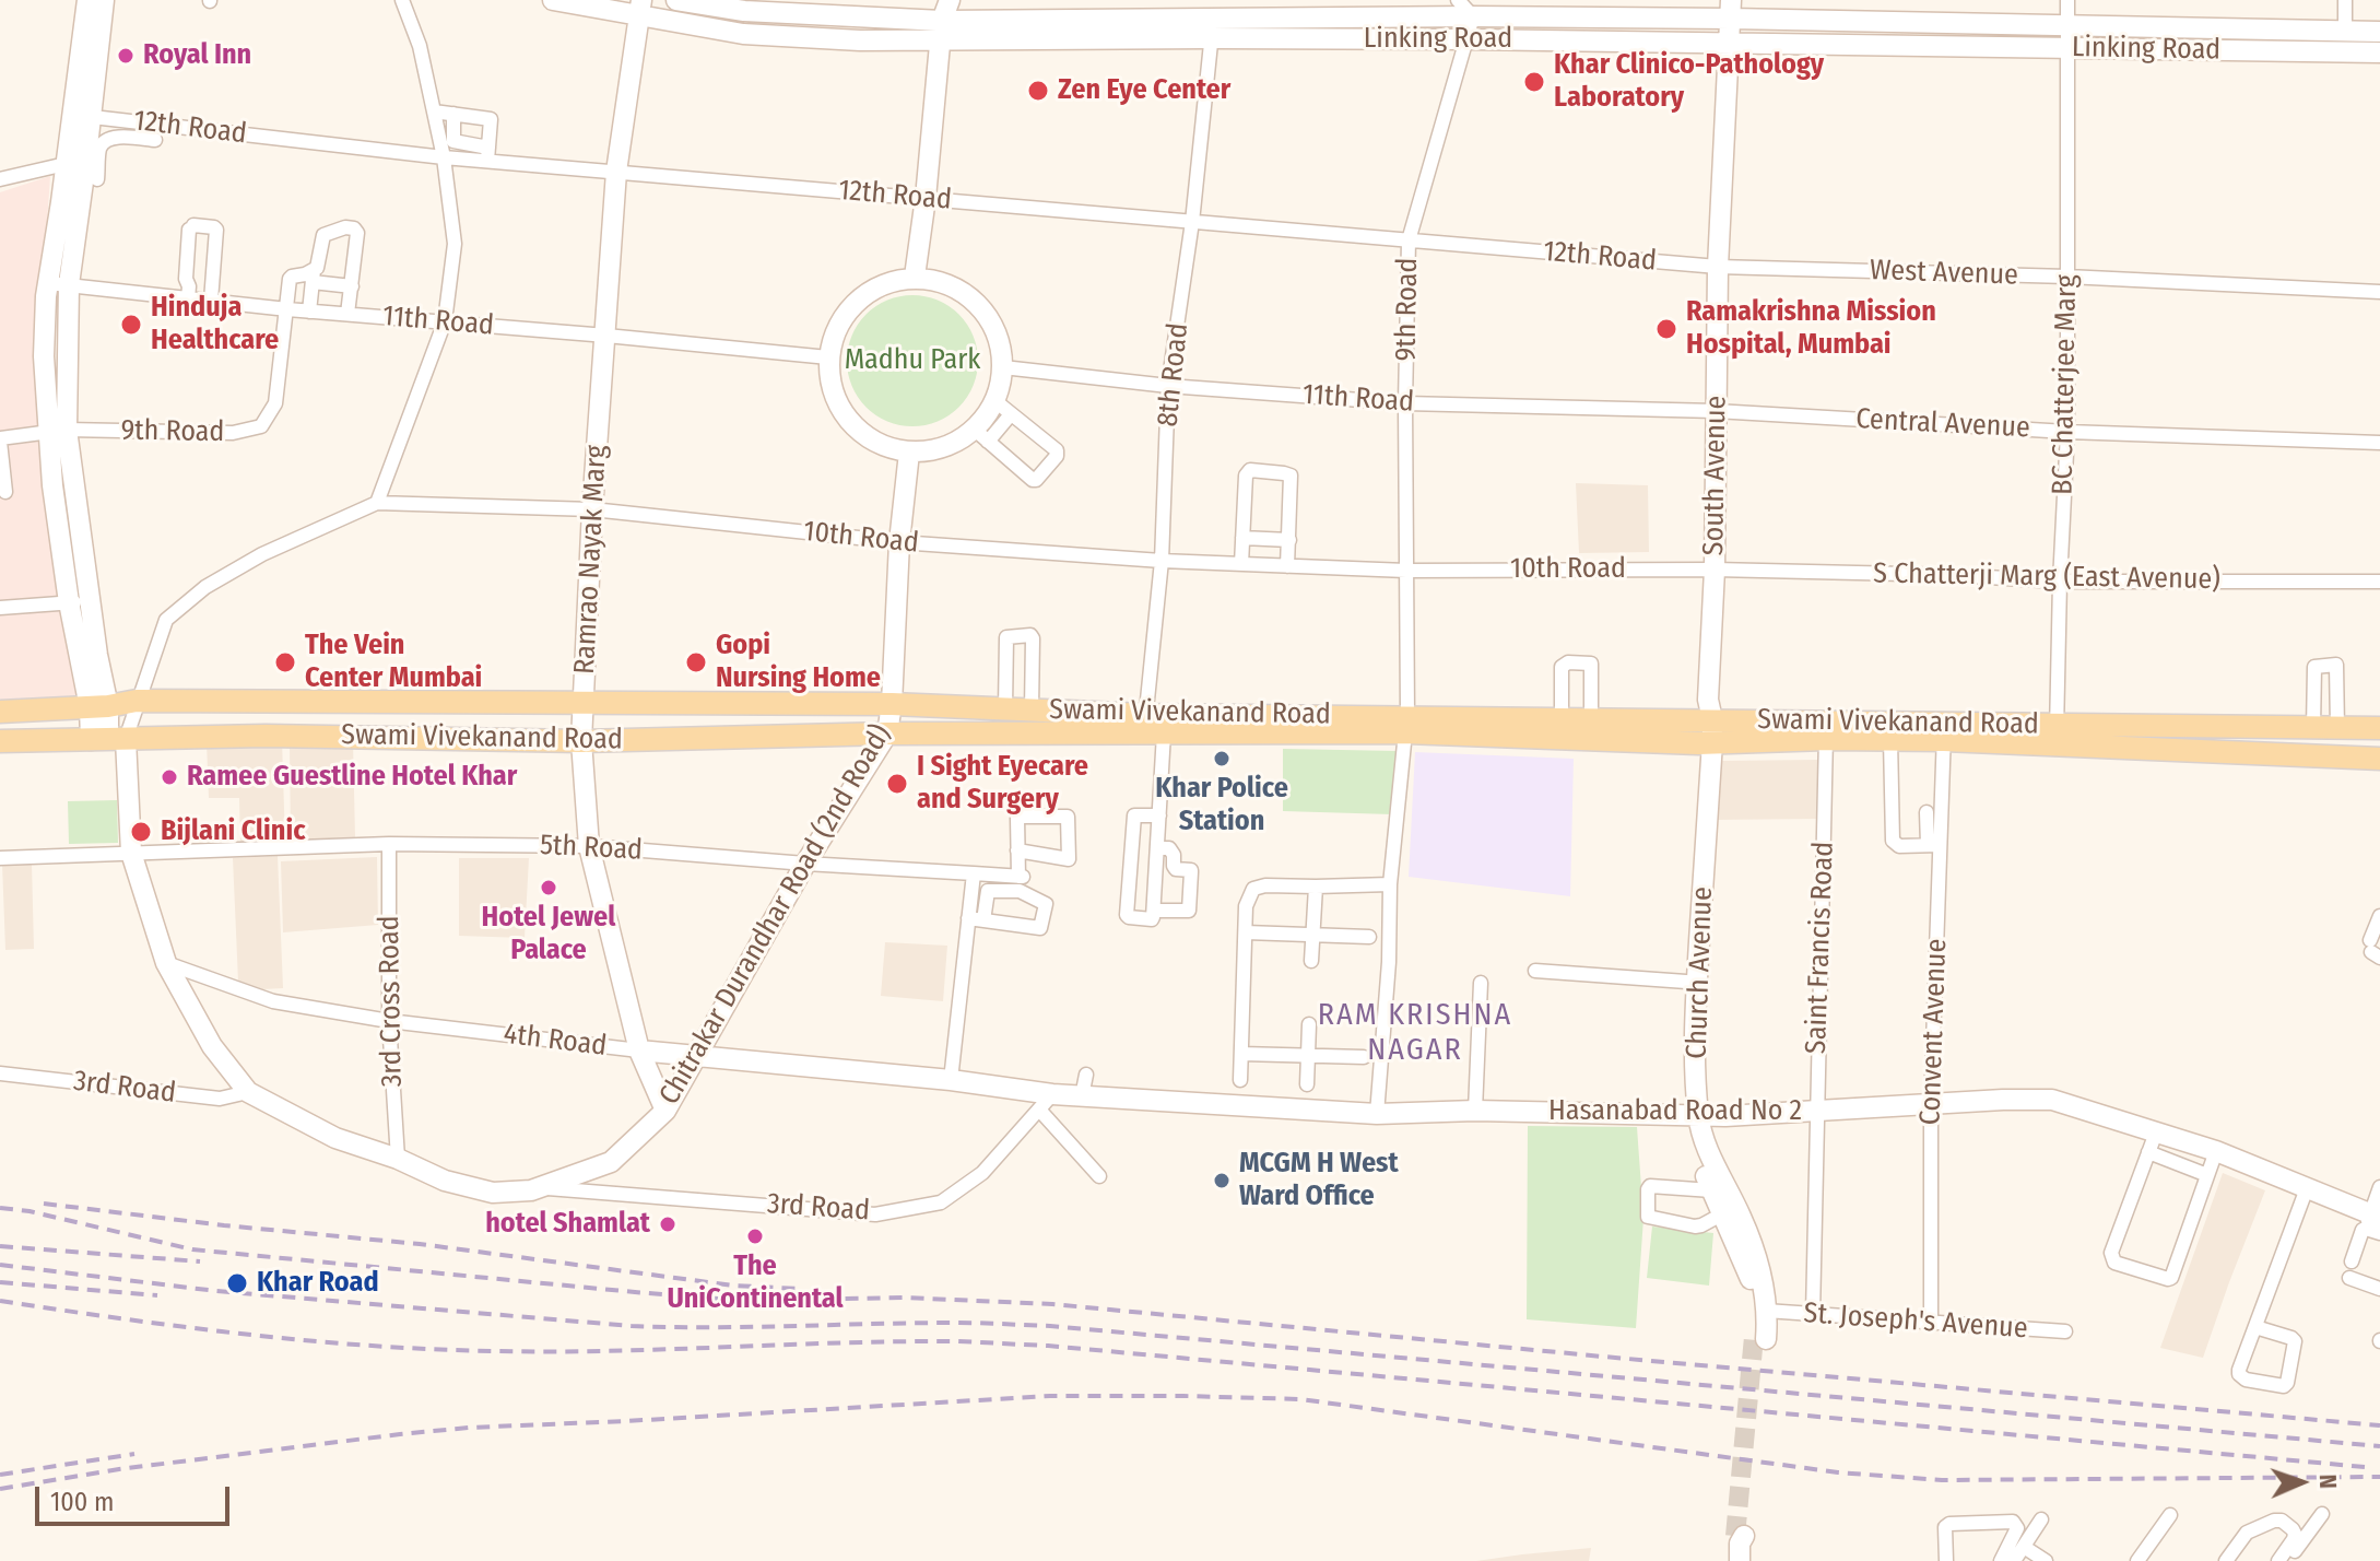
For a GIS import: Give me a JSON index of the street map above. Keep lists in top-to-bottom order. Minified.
{"streets":{"main road":["Swami Vivekanand Road"],"street":["Linking Road","12th Road","West Avenue","9th Road","11th Road","8th Road","BC Chatterjee Marg","Central Avenue","South Avenue","10th Road","Ramrao Nayak Marg","S Chatterji Marg (East Avenue)","5th Road","Chitrakar Durandhar Road (2nd Road)","Saint Francis Road","Church Avenue","3rd Cross Road","Convent Avenue","4th Road","3rd Road","Hasanabad Road No 2","St. Joseph's Avenue"]},"crossings":[["Linking Road","9th Road"],["Linking Road","8th Road"],["Linking Road","BC Chatterjee Marg"],["Linking Road","South Avenue"],["Linking Road","Ramrao Nayak Marg"],["12th Road","West Avenue"],["12th Road","9th Road"],["12th Road","8th Road"],["12th Road","South Avenue"],["12th Road","Ramrao Nayak Marg"],["West Avenue","BC Chatterjee Marg"],["West Avenue","South Avenue"],["9th Road","11th Road"],["9th Road","10th Road"],["9th Road","Swami Vivekanand Road"],["9th Road","Hasanabad Road No 2"],["11th Road","8th Road"],["11th Road","Central Avenue"],["11th Road","South Avenue"],["11th Road","Ramrao Nayak Marg"],["11th Road","Chitrakar Durandhar Road (2nd Road)"],["8th Road","10th Road"],["8th Road","Swami Vivekanand Road"],["BC Chatterjee Marg","Central Avenue"],["BC Chatterjee Marg","S Chatterji Marg (East Avenue)"],["BC Chatterjee Marg","Swami Vivekanand Road"],["Central Avenue","South Avenue"],["South Avenue","10th Road"],["South Avenue","S Chatterji Marg (East Avenue)"],["South Avenue","Swami Vivekanand Road"],["South Avenue","Church Avenue"],["10th Road","Ramrao Nayak Marg"],["10th Road","S Chatterji Marg (East Avenue)"],["10th Road","Swami Vivekanand Road"],["10th Road","Chitrakar Durandhar Road (2nd Road)"],["Ramrao Nayak Marg","Swami Vivekanand Road"],["Ramrao Nayak Marg","5th Road"],["Ramrao Nayak Marg","Chitrakar Durandhar Road (2nd Road)"],["Ramrao Nayak Marg","4th Road"],["Swami Vivekanand Road","Chitrakar Durandhar Road (2nd Road)"],["Swami Vivekanand Road","Saint Francis Road"],["Swami Vivekanand Road","Church Avenue"],["Swami Vivekanand Road","Convent Avenue"],["5th Road","Chitrakar Durandhar Road (2nd Road)"],["5th Road","3rd Cross Road"],["Chitrakar Durandhar Road (2nd Road)","3rd Cross Road"],["Chitrakar Durandhar Road (2nd Road)","4th Road"],["Chitrakar Durandhar Road (2nd Road)","3rd Road"],["Saint Francis Road","Hasanabad Road No 2"],["Saint Francis Road","St. Joseph's Avenue"],["Church Avenue","Hasanabad Road No 2"],["Church Avenue","St. Joseph's Avenue"],["3rd Cross Road","4th Road"],["Convent Avenue","Hasanabad Road No 2"],["Convent Avenue","St. Joseph's Avenue"],["4th Road","Hasanabad Road No 2"],["3rd Road","Hasanabad Road No 2"]],"districts":["RAM KRISHNA NAGAR"],"parks":["Madhu Park"],"places":["Royal Inn","Khar Clinico-Pathology Laboratory","Zen Eye Center","Hinduja Healthcare","Ramakrishna Mission Hospital, Mumbai","The Vein Center Mumbai","Gopi Nursing Home","Khar Police Station","Ramee Guestline Hotel Khar","I Sight Eyecare and Surgery","Bijlani Clinic","Hotel Jewel Palace","MCGM H West Ward Office","hotel Shamlat","The UniContinental","Khar Road"],"scale_bar":"100 m","north":"right"}
